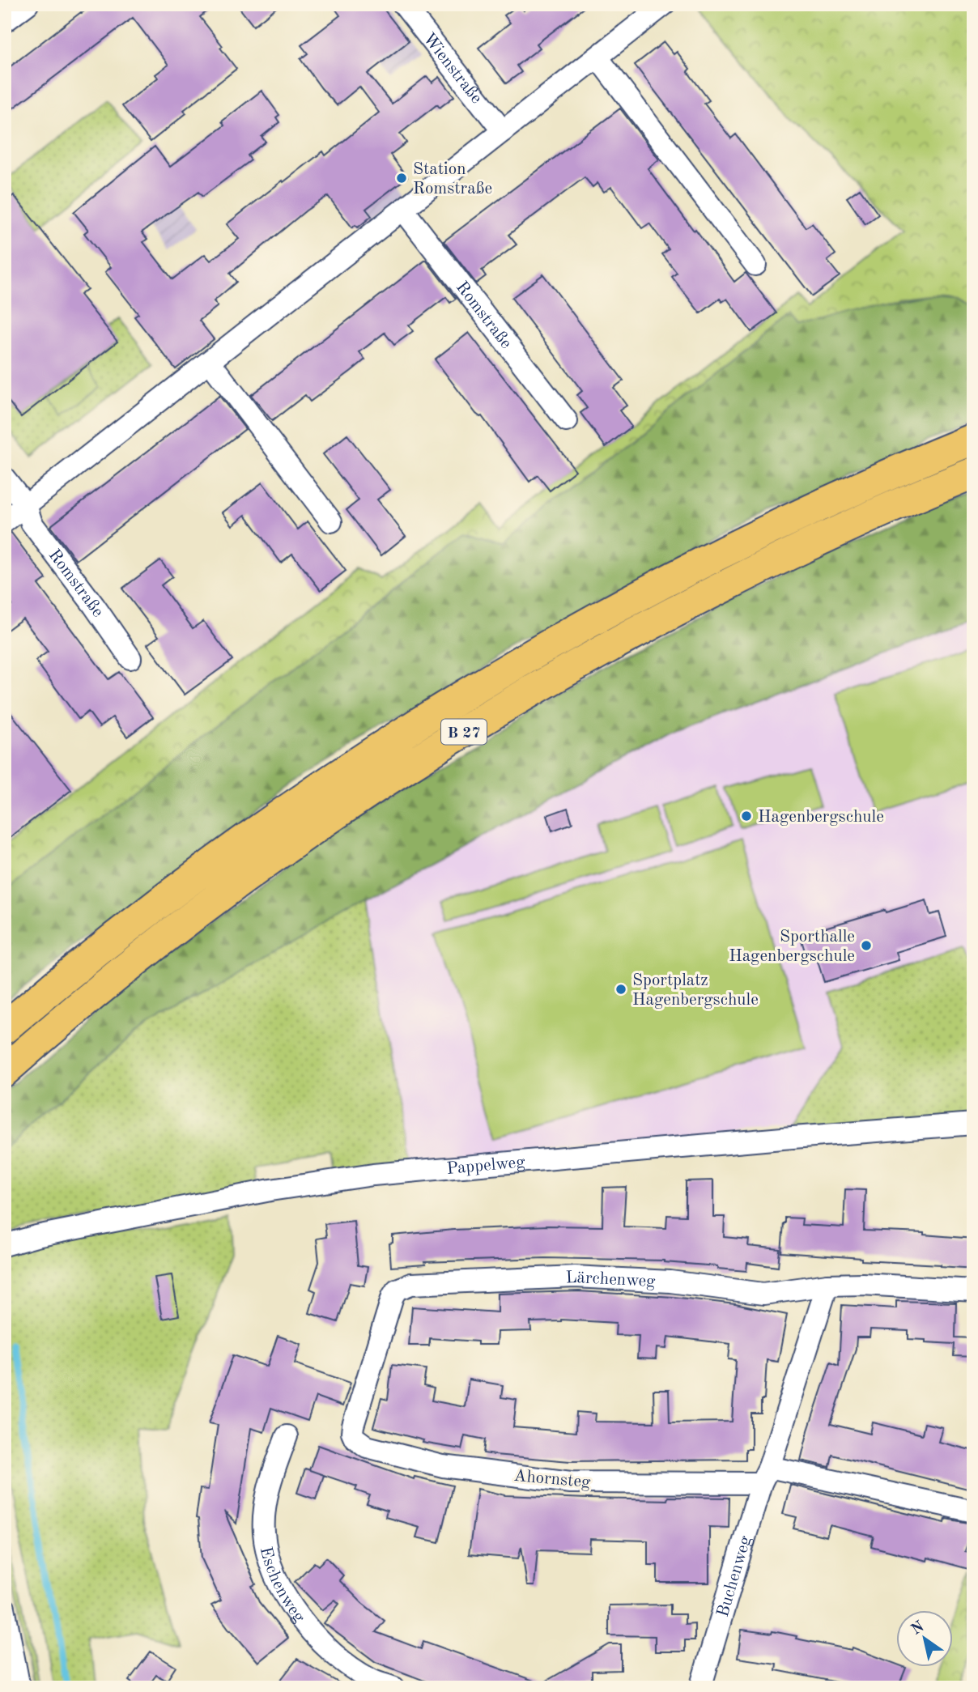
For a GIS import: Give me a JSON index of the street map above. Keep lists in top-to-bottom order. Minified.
{"streets":{"highway":["B 27"],"street":["Wienstraße","Romstraße","Pappelweg","Lärchenweg","Ahornsteg","Buchenweg","Eschenweg"]},"crossings":[["Lärchenweg","Ahornsteg"],["Lärchenweg","Buchenweg"],["Ahornsteg","Buchenweg"]],"places":["Station Romstraße","Hagenbergschule","Sporthalle Hagenbergschule","Sportplatz Hagenbergschule"],"north":"top left"}
